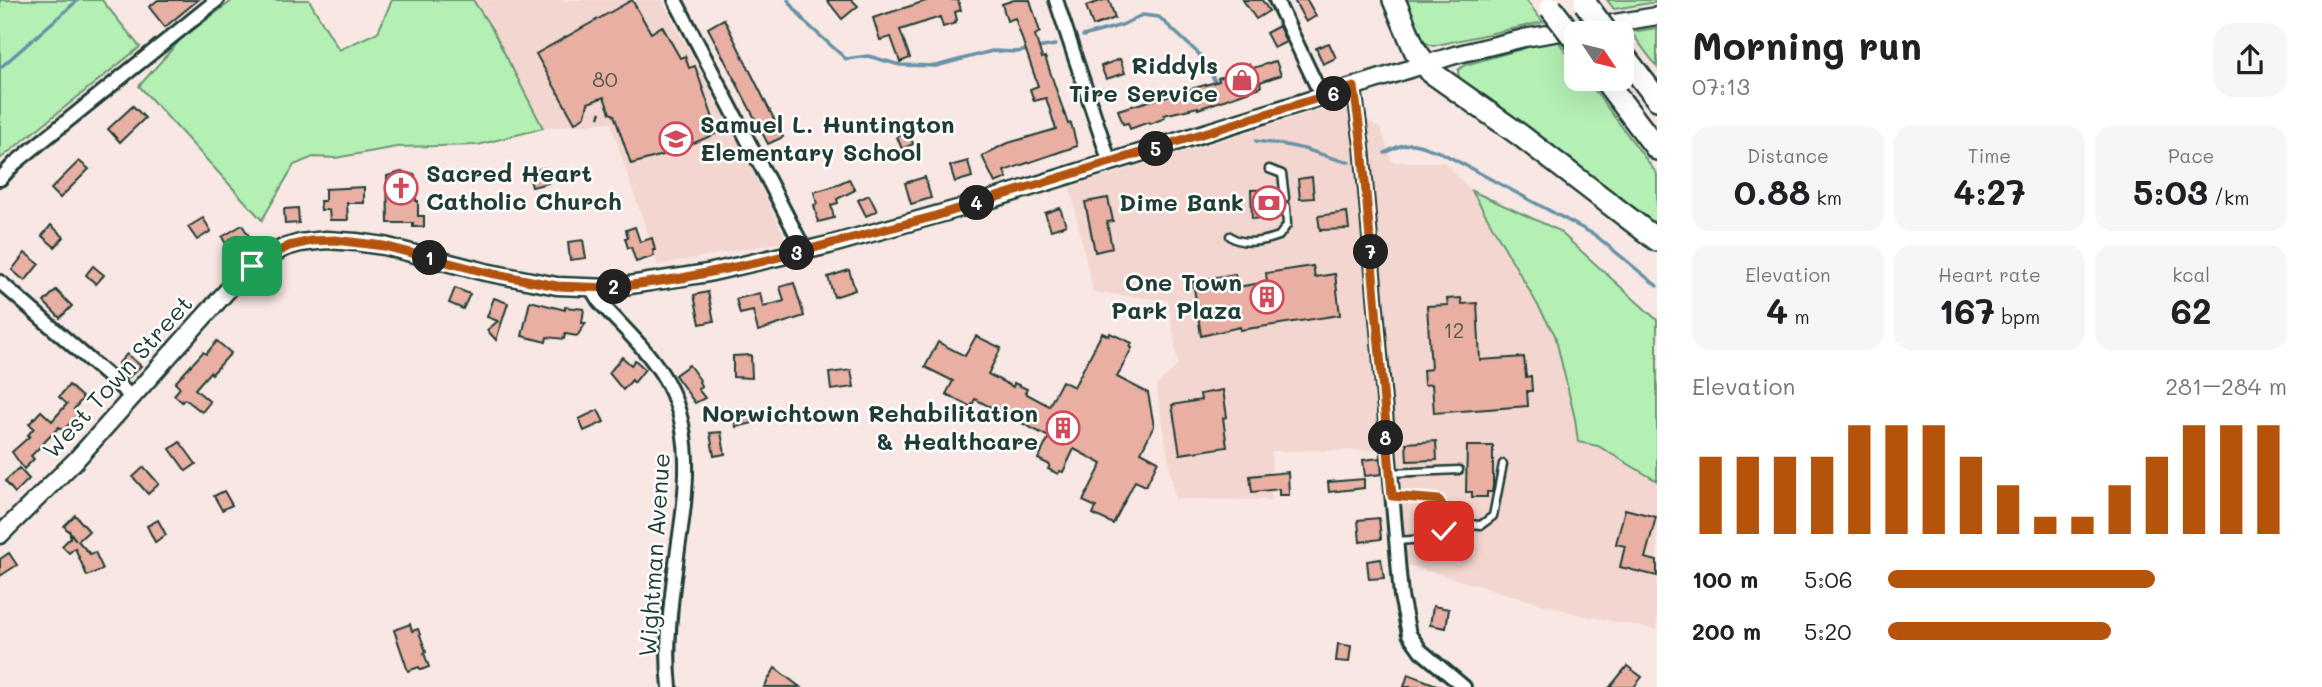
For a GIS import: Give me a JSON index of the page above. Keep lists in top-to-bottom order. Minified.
{"streets":{"main road":["West Town Street"],"street":["Wightman Avenue"]},"crossings":[["West Town Street","Wightman Avenue"]],"places":{"shop":["Riddyls Tire Service"],"school or university":["Samuel L. Huntington Elementary School"],"church":["Sacred Heart Catholic Church"],"bank":["Dime Bank"],"building":["One Town Park Plaza","Norwichtown Rehabilitation & Healthcare"]},"house_numbers":["80","12"],"north":"bottom right","page":{"heading":["Morning run","07:13"],"pins":["6","5","4","7","3","1","2","8"],"stats":[["Distance","0.88 km"],["Time","4:27"],["Pace","5:03 /km"],["Elevation","4 m"],["Heart rate","167 bpm"],["kcal","62"]],"chart":["Elevation","281–284 m"],"list":[{"name":"100 m","note":"5:06"},{"name":"200 m","note":"5:20"}]}}
